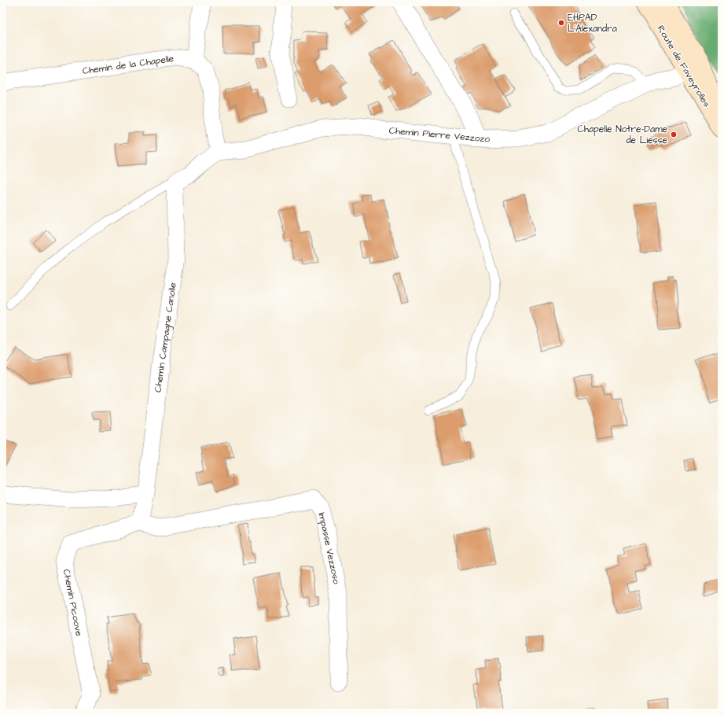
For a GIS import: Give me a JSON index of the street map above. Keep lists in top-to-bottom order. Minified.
{"streets":{"main road":["Route de Faveyrolles"],"street":["Chemin de la Chapelle","Chemin Pierre Vezzozo","Chemin Campagne Canolle","Impasse Vezzoso","Chemin Picoove"]},"crossings":[["Route de Faveyrolles","Chemin Pierre Vezzozo"],["Chemin Campagne Canolle","Impasse Vezzoso"],["Chemin Campagne Canolle","Chemin Picoove"],["Impasse Vezzoso","Chemin Picoove"]],"places":["EHPAD L'Alexandra","Chapelle Notre-Dame de Liesse"]}
